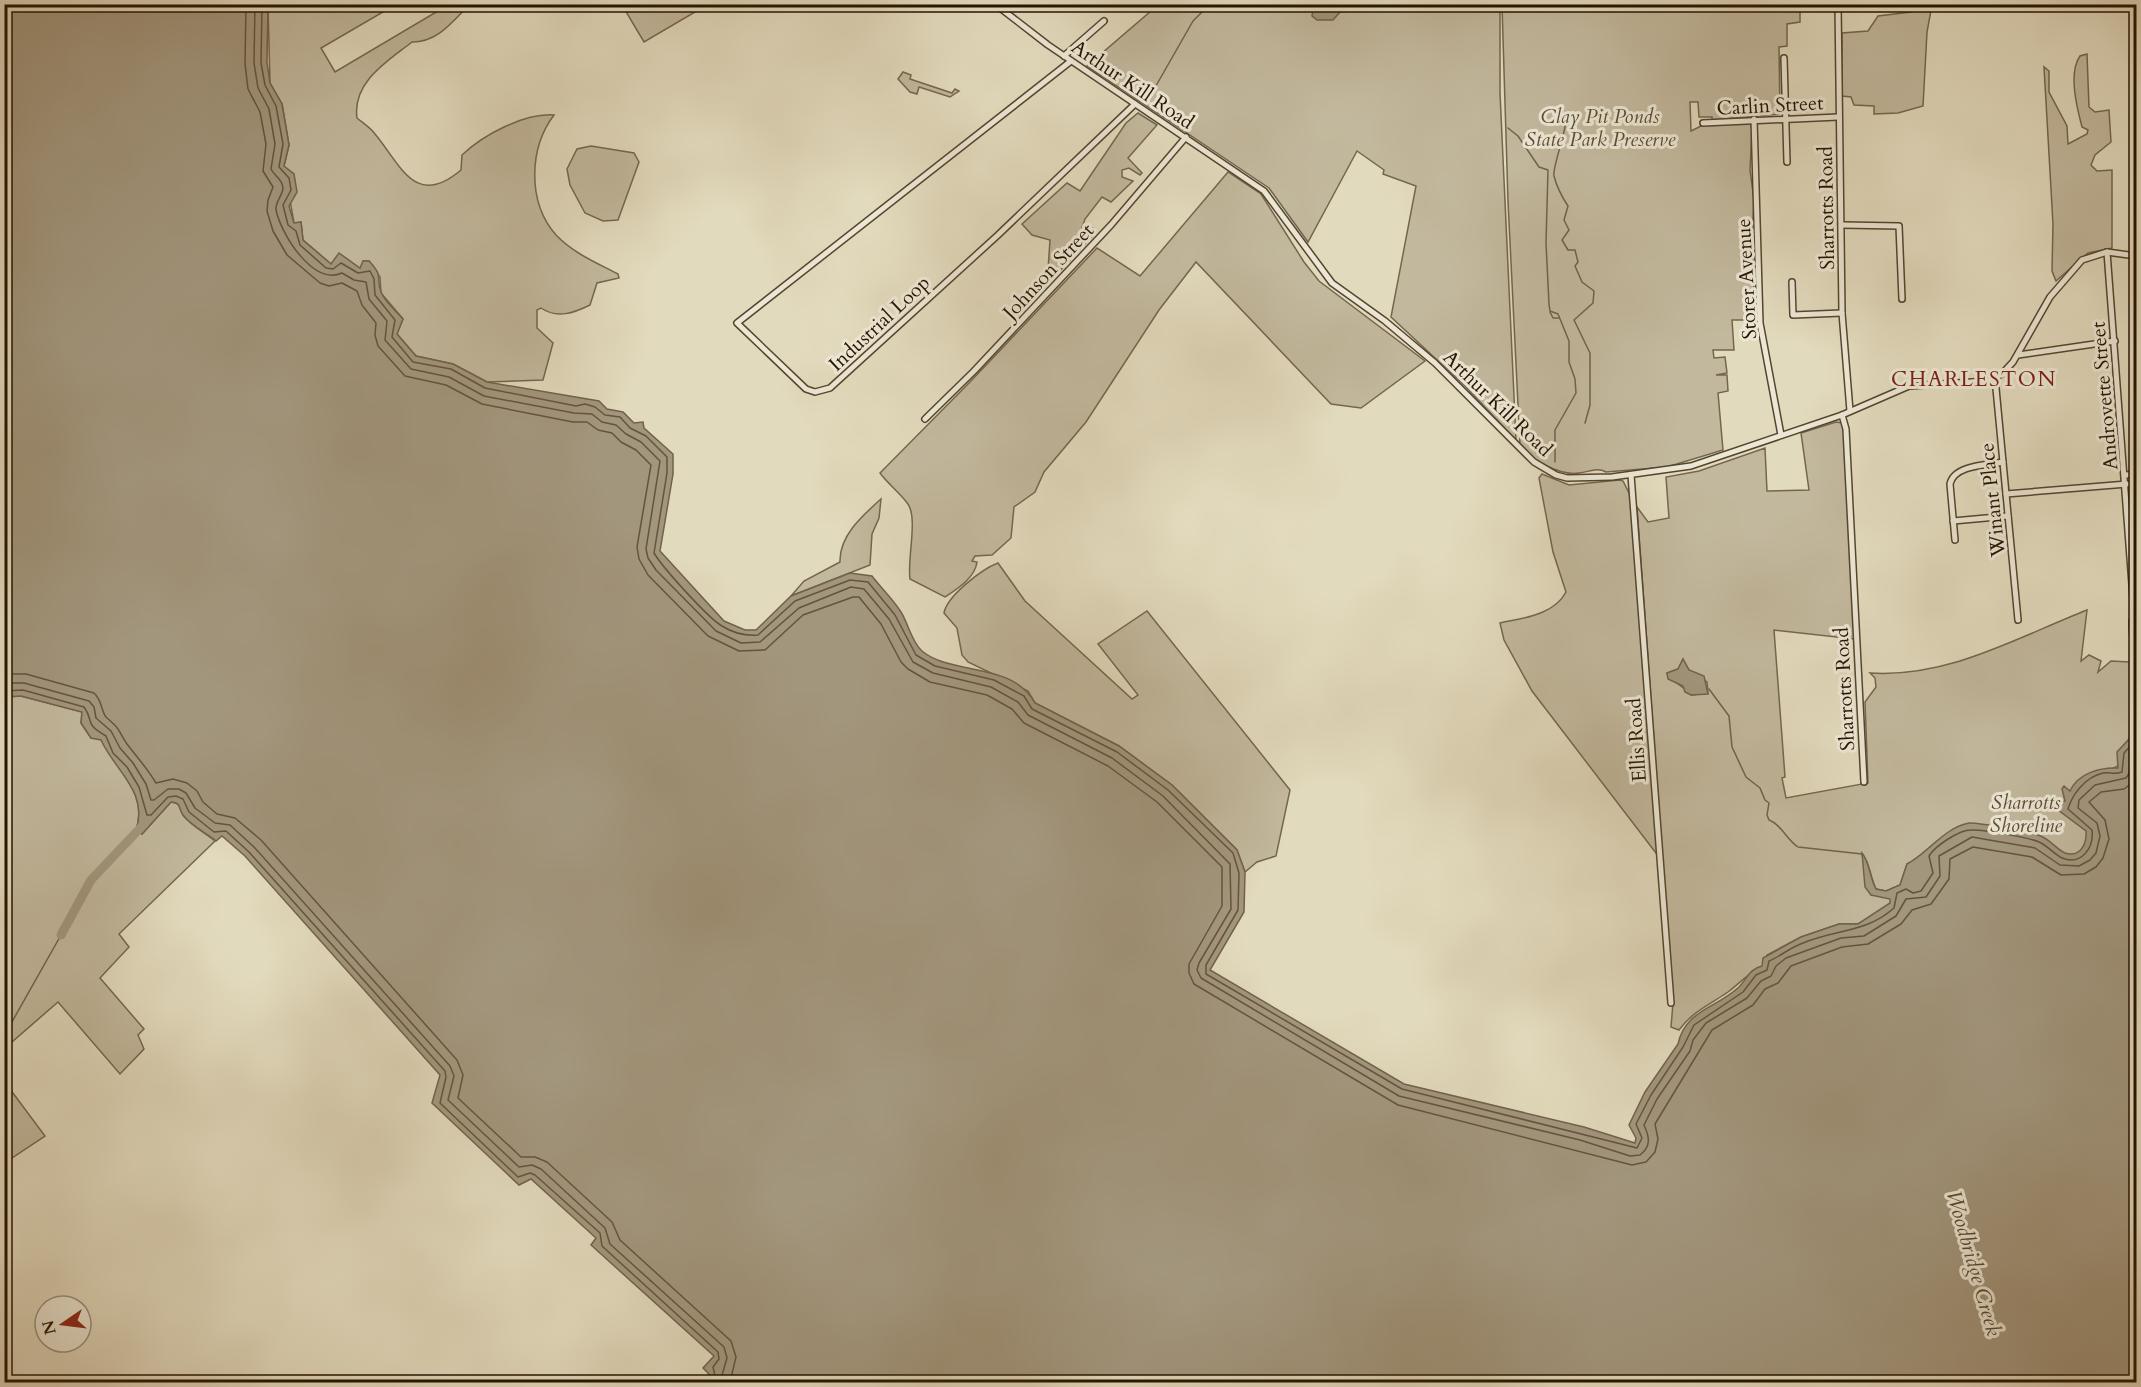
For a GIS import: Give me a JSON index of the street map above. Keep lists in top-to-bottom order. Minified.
{"streets":{"street":["Arthur Kill Road","Carlin Street","Sharrotts Road","Johnson Street","Storer Avenue","Industrial Loop","Androvette Street","Winant Place","Ellis Road"]},"crossings":[["Arthur Kill Road","Sharrotts Road"],["Arthur Kill Road","Johnson Street"],["Arthur Kill Road","Storer Avenue"],["Arthur Kill Road","Industrial Loop"],["Arthur Kill Road","Winant Place"],["Arthur Kill Road","Ellis Road"],["Carlin Street","Sharrotts Road"],["Carlin Street","Storer Avenue"]],"districts":["CHARLESTON"],"water":["Woodbridge Creek"],"parks":["Clay Pit Ponds State Park Preserve","Sharrotts Shoreline"],"north":"left"}
